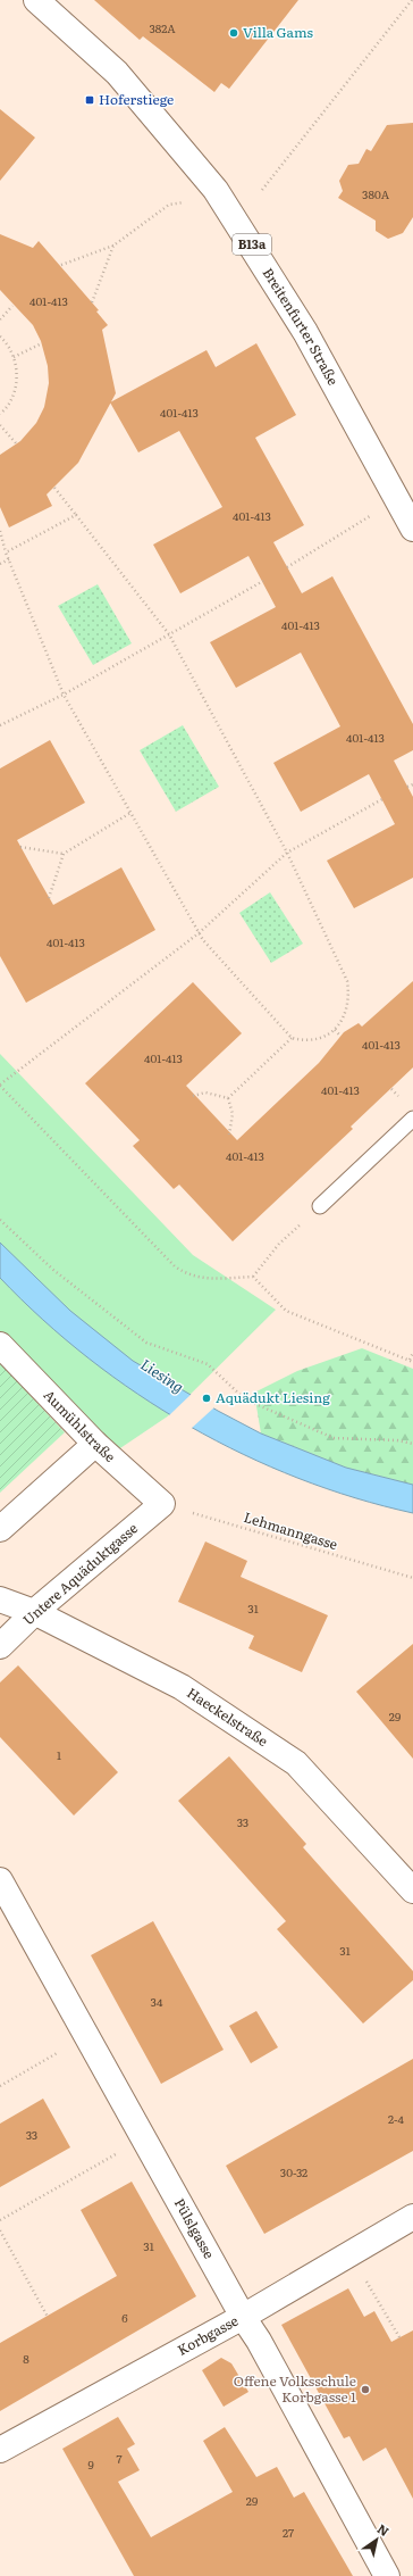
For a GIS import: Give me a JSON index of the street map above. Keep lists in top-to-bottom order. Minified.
{"streets":{"street":["B13a","Breitenfurter Straße","Aumühlstraße","Untere Aquäduktgasse","Haeckelstraße","Pülslgasse","Korbgasse"],"path":["Lehmanngasse"]},"crossings":[["Aumühlstraße","Lehmanngasse"],["Aumühlstraße","Untere Aquäduktgasse"],["Lehmanngasse","Untere Aquäduktgasse"],["Untere Aquäduktgasse","Haeckelstraße"],["Pülslgasse","Korbgasse"]],"water":["Liesing"],"places":{"other":["Villa Gams","Aquädukt Liesing","Offene Volksschule Korbgasse 1"],"transit":["Hoferstiege"]},"house_numbers":["382A","380A","401-413","401-413","401-413","401-413","401-413","401-413","401-413","401-413","401-413","401-413","31","29","1","33","31","34","2-4","33","30-32","31","6","8","7","9","29","27"],"north":"top right"}
